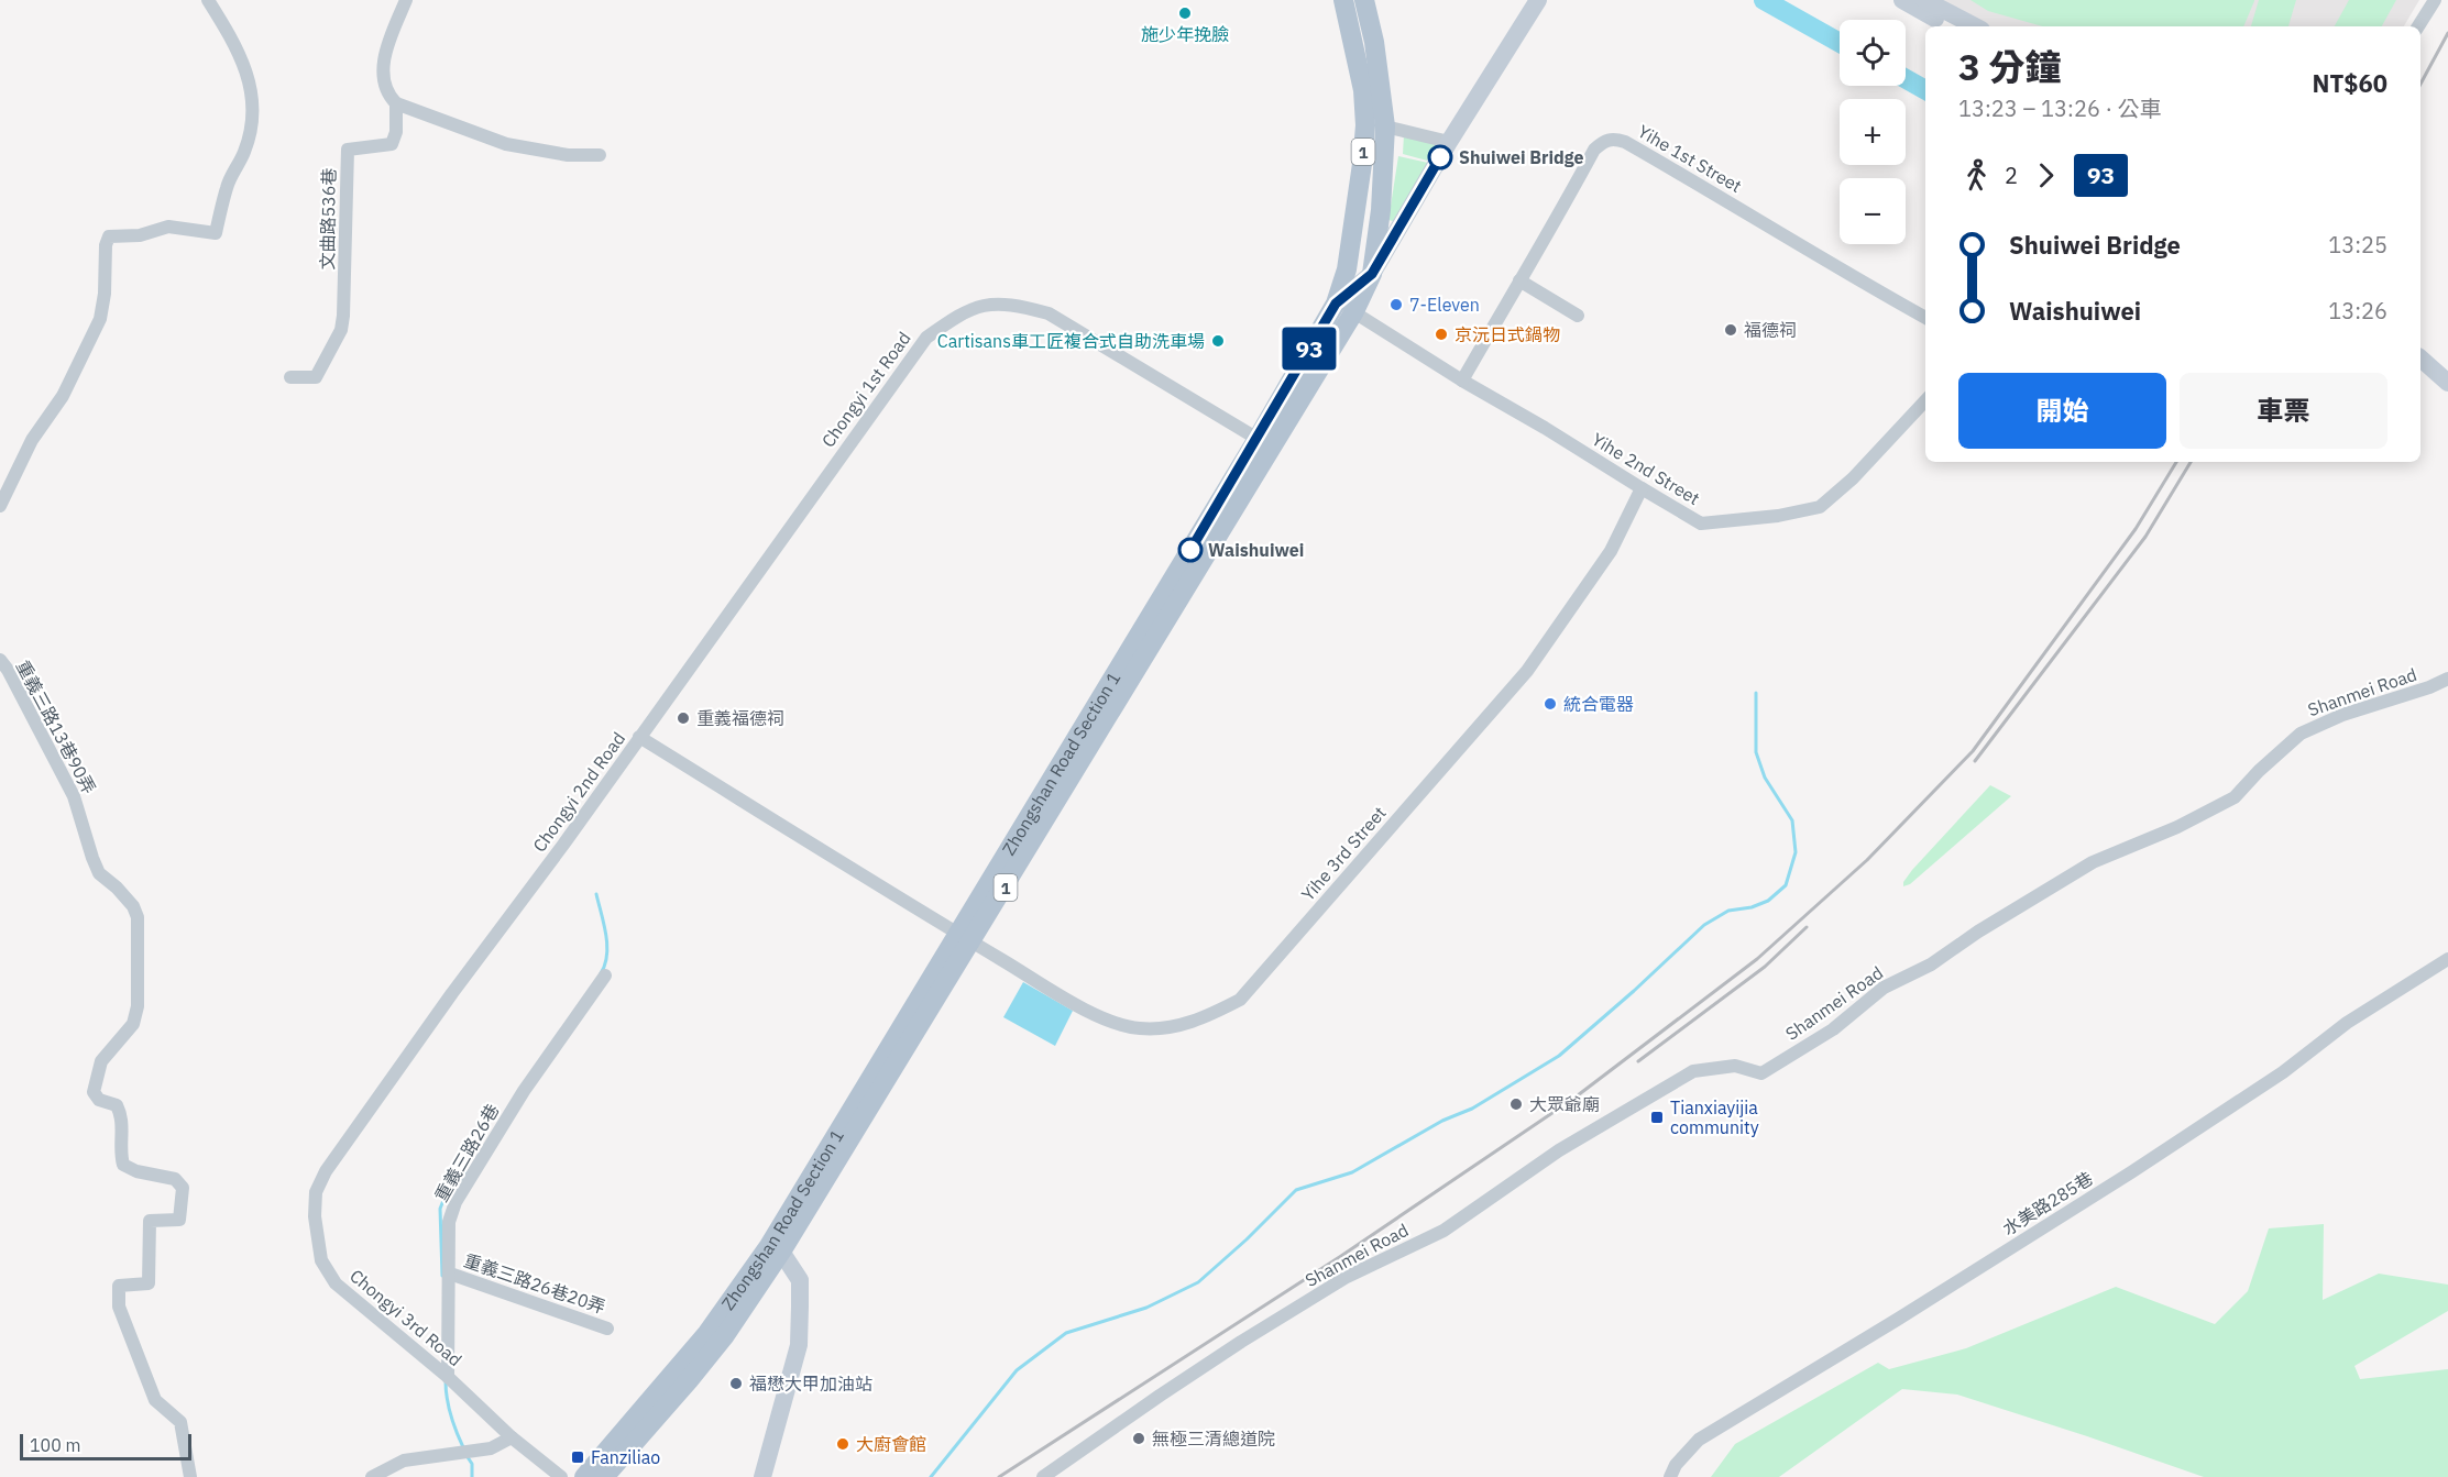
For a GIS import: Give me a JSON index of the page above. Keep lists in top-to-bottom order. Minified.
{"streets":{"main road":["1","Zhongshan Road Section 1"],"street":["Yihe 1st Street","文曲路536巷","Chongyi 1st Road","Yihe 2nd Street","Shanmei Road","重義三路13巷90弄","Chongyi 2nd Road","Yihe 3rd Street","重義三路26巷","水美路285巷","重義三路26巷20弄","Chongyi 3rd Road"]},"crossings":[["1","Yihe 2nd Street"],["1","Zhongshan Road Section 1"],["Yihe 1st Street","Yihe 2nd Street"],["Chongyi 1st Road","Zhongshan Road Section 1"],["Chongyi 1st Road","Chongyi 2nd Road"],["Yihe 2nd Street","Zhongshan Road Section 1"],["Yihe 2nd Street","Yihe 3rd Street"],["Zhongshan Road Section 1","Chongyi 2nd Road"],["Zhongshan Road Section 1","Yihe 3rd Street"],["Chongyi 2nd Road","Yihe 3rd Street"],["Chongyi 2nd Road","Chongyi 3rd Road"],["重義三路26巷","重義三路26巷20弄"],["重義三路26巷","Chongyi 3rd Road"]],"places":{"other":["施少年挽臉","Shuiwei Bridge","7-Eleven","福德祠","京沅日式鍋物","Cartisans車工匠複合式自助洗車場","Waishuiwei","統合電器","重義福德祠","大眾爺廟","福懋大甲加油站","無極三清總道院","大廚會館"],"transit":["Tianxiayijia community","Fanziliao"]},"lines":["bus line 93"],"scale_bar":"100 m","page":{"on_map":"93","map_buttons":["+","−"],"heading":["3 分鐘","13:23 – 13:26 · 公車","NT$60"],"legs":["2","93"],"list":[{"name":"Shuiwei Bridge","value":"13:25"},{"name":"Waishuiwei","value":"13:26"}],"buttons":["開始","車票"],"scale":"100 m"}}
